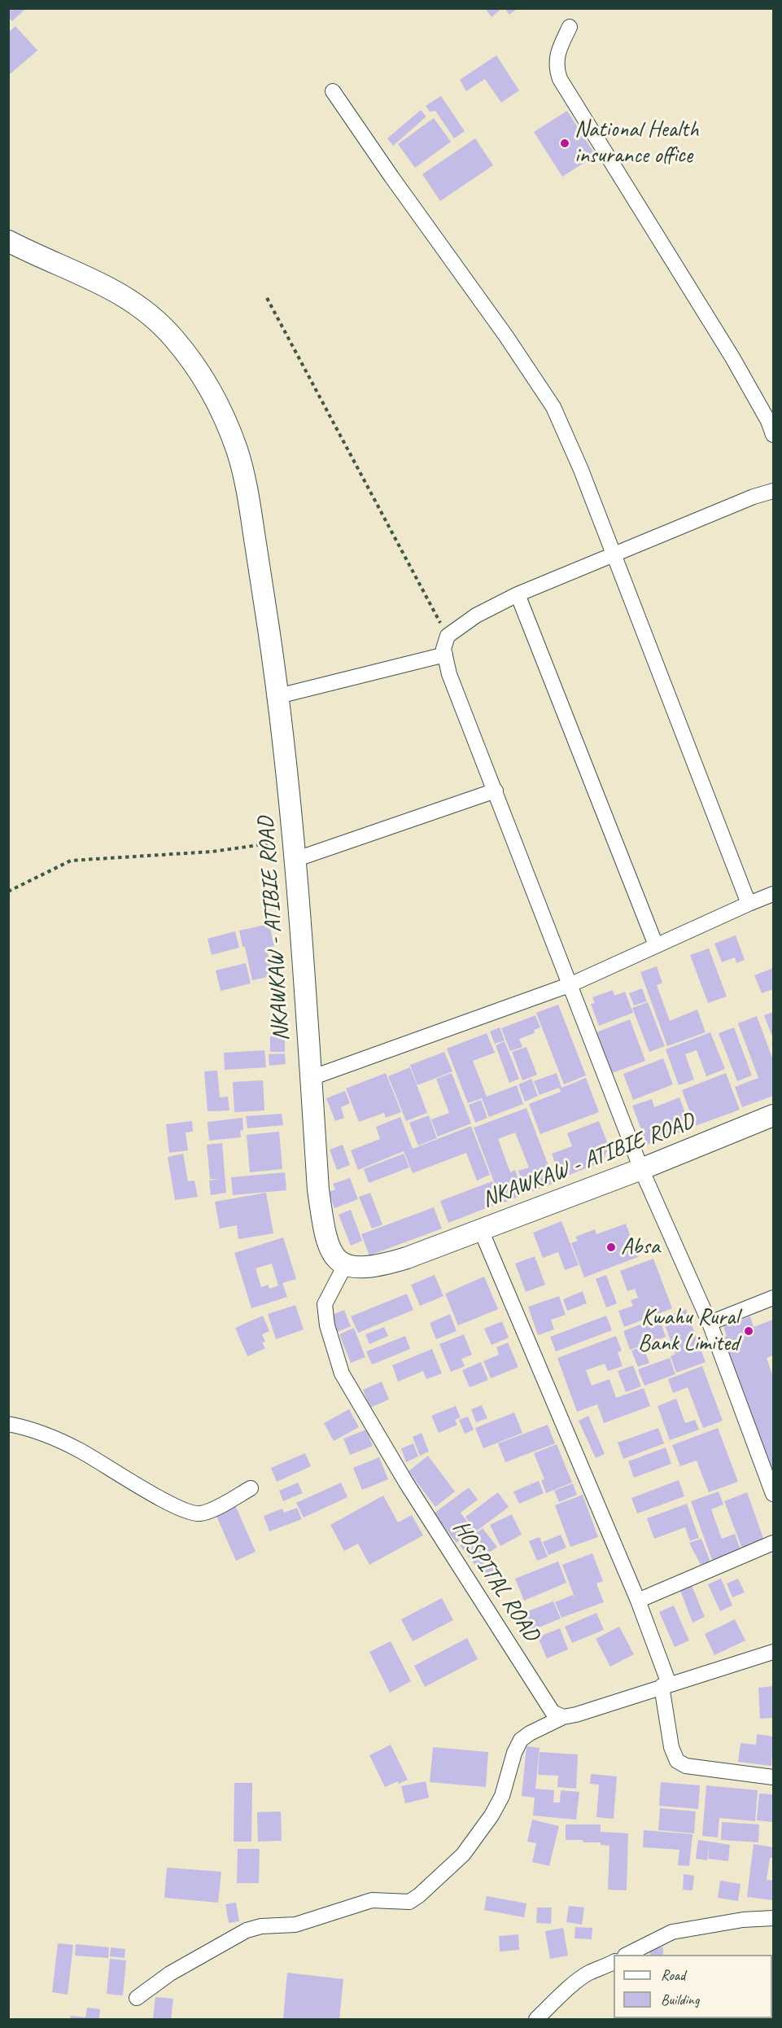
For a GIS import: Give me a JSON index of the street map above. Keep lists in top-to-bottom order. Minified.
{"streets":{"main road":["NKAWKAW - ATIBIE ROAD"],"street":["HOSPITAL ROAD"]},"crossings":[["NKAWKAW - ATIBIE ROAD","HOSPITAL ROAD"]],"places":["National Health insurance office","Absa","Kwahu Rural Bank Limited"],"legend":["Road","Building"]}
